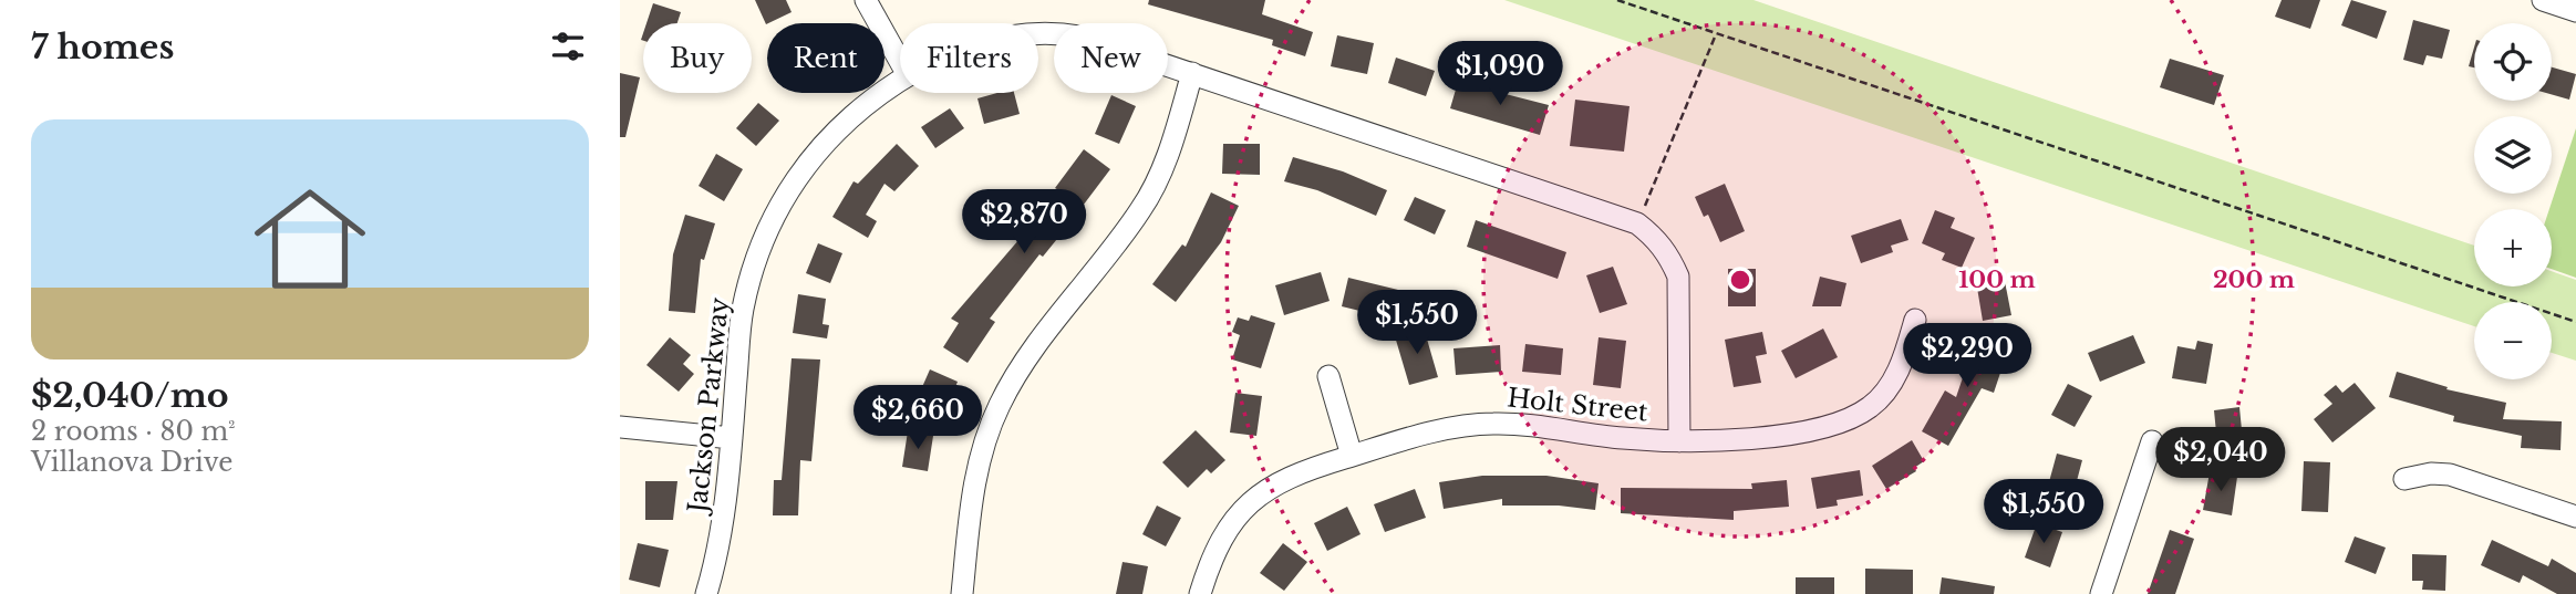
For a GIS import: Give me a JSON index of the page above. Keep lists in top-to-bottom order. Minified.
{"streets":{"street":["Jackson Parkway","Holt Street"]},"crossings":[["Jackson Parkway","Holt Street"]],"page":{"heading":"7 homes","map_buttons":["+","−"],"chip":["Buy","Rent","Filters","New"],"price":["$1,090","$2,870","$1,550","$2,290","$2,660","$2,040","$1,550"],"list":[{"name":"$2,040/mo","note":"2 rooms · 80 m² · Villanova Drive"}]},"rings":["100 m","200 m"]}
